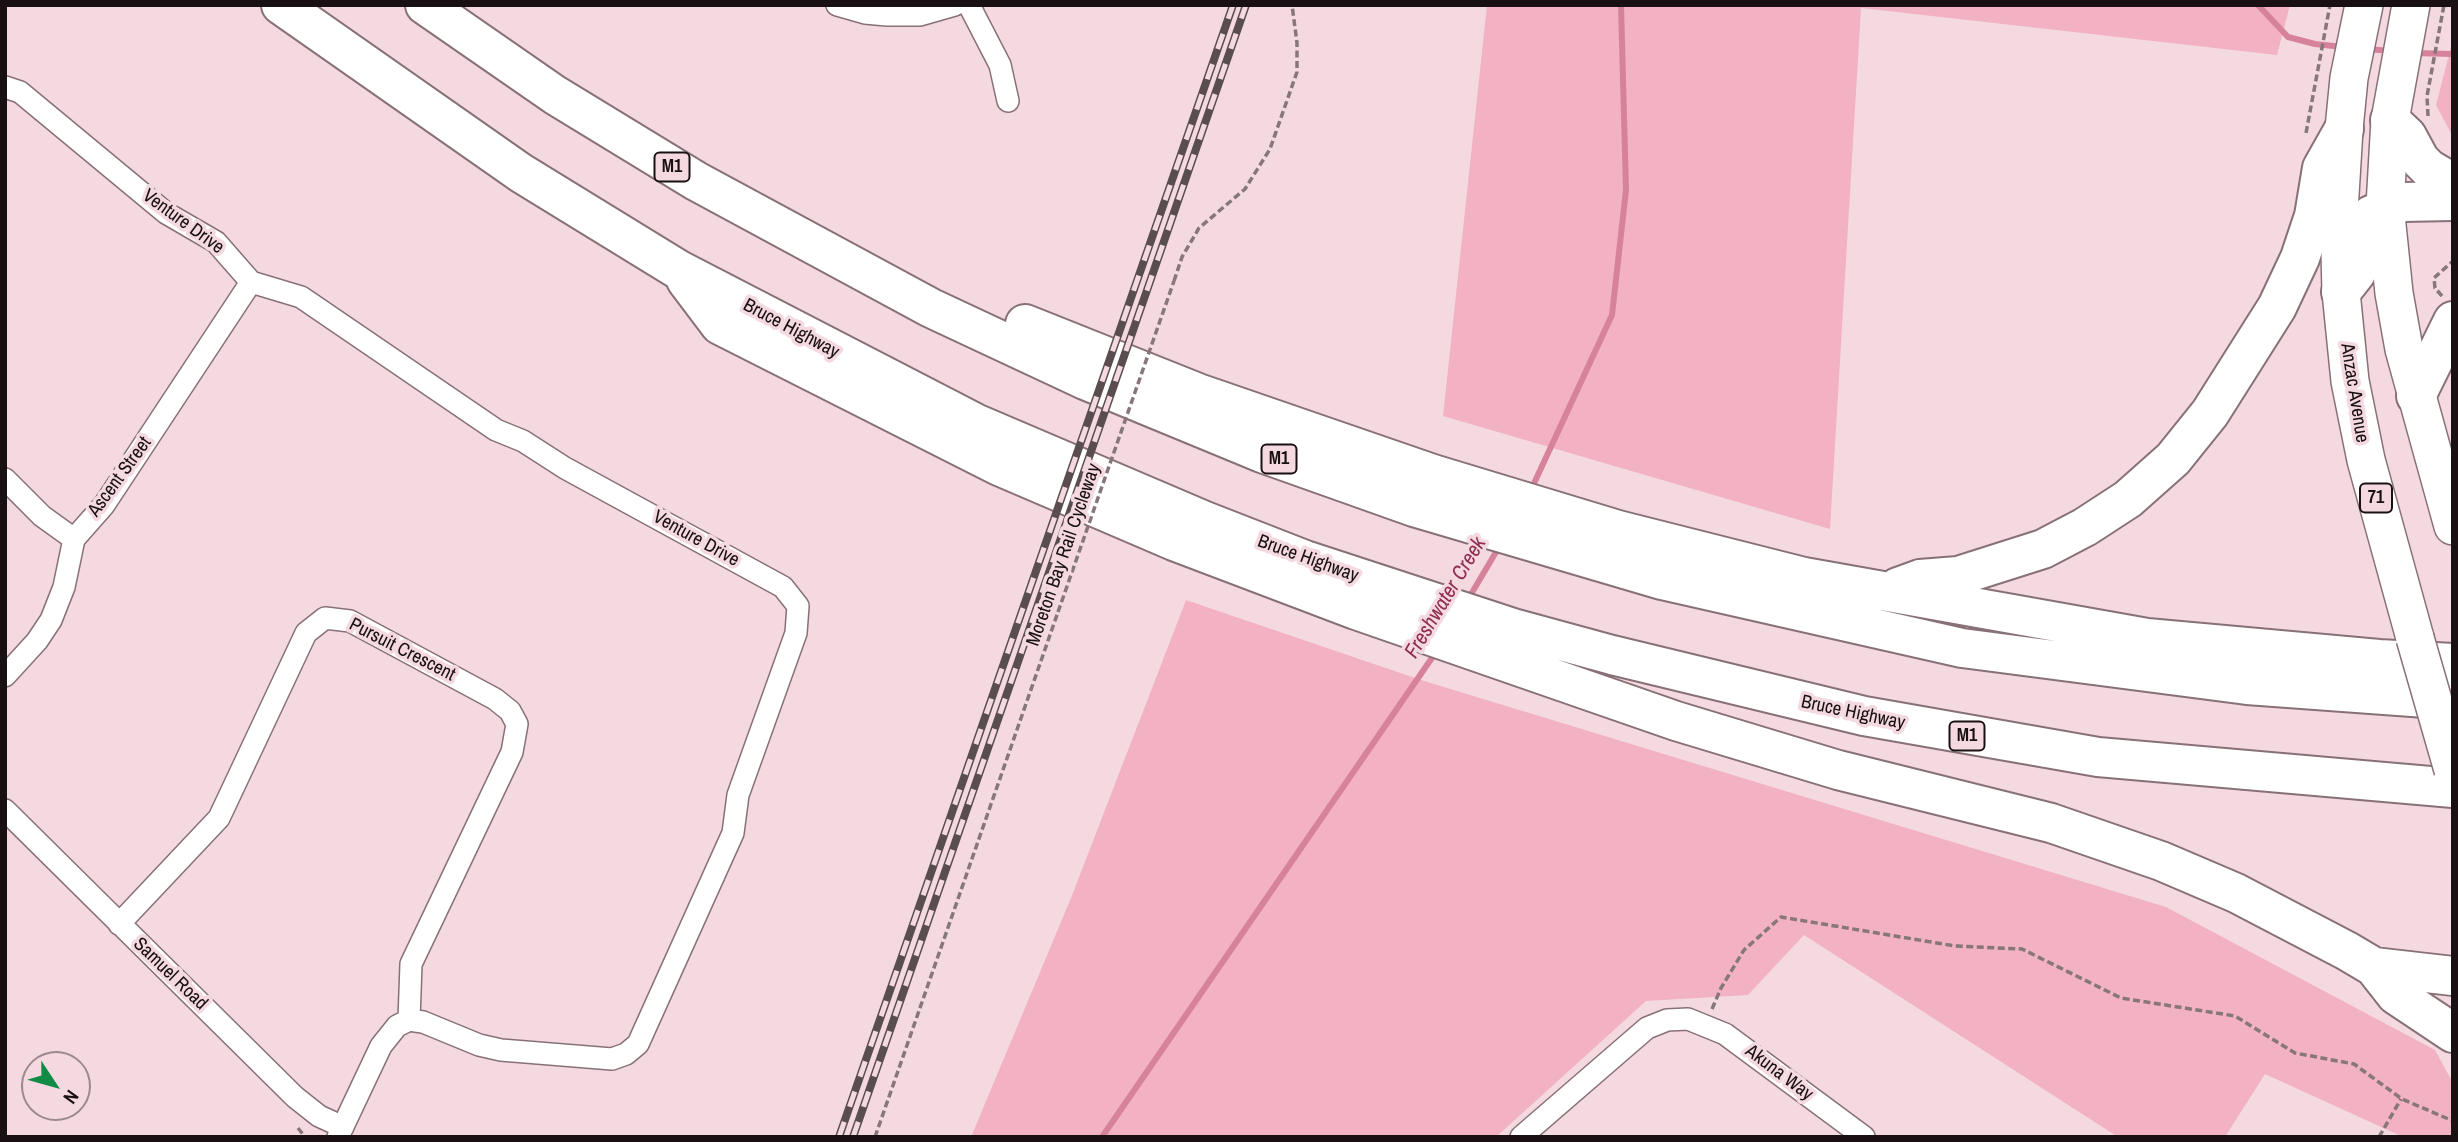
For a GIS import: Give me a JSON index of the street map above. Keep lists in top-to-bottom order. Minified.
{"streets":{"highway":["M1","Bruce Highway","Anzac Avenue","71"],"street":["Venture Drive","Ascent Street","Pursuit Crescent","Samuel Road","Akuna Way"],"path":["Moreton Bay Rail Cycleway"]},"crossings":[["Venture Drive","Ascent Street"],["Venture Drive","Pursuit Crescent"],["Pursuit Crescent","Samuel Road"]],"water":["Freshwater Creek"],"north":"bottom right"}
